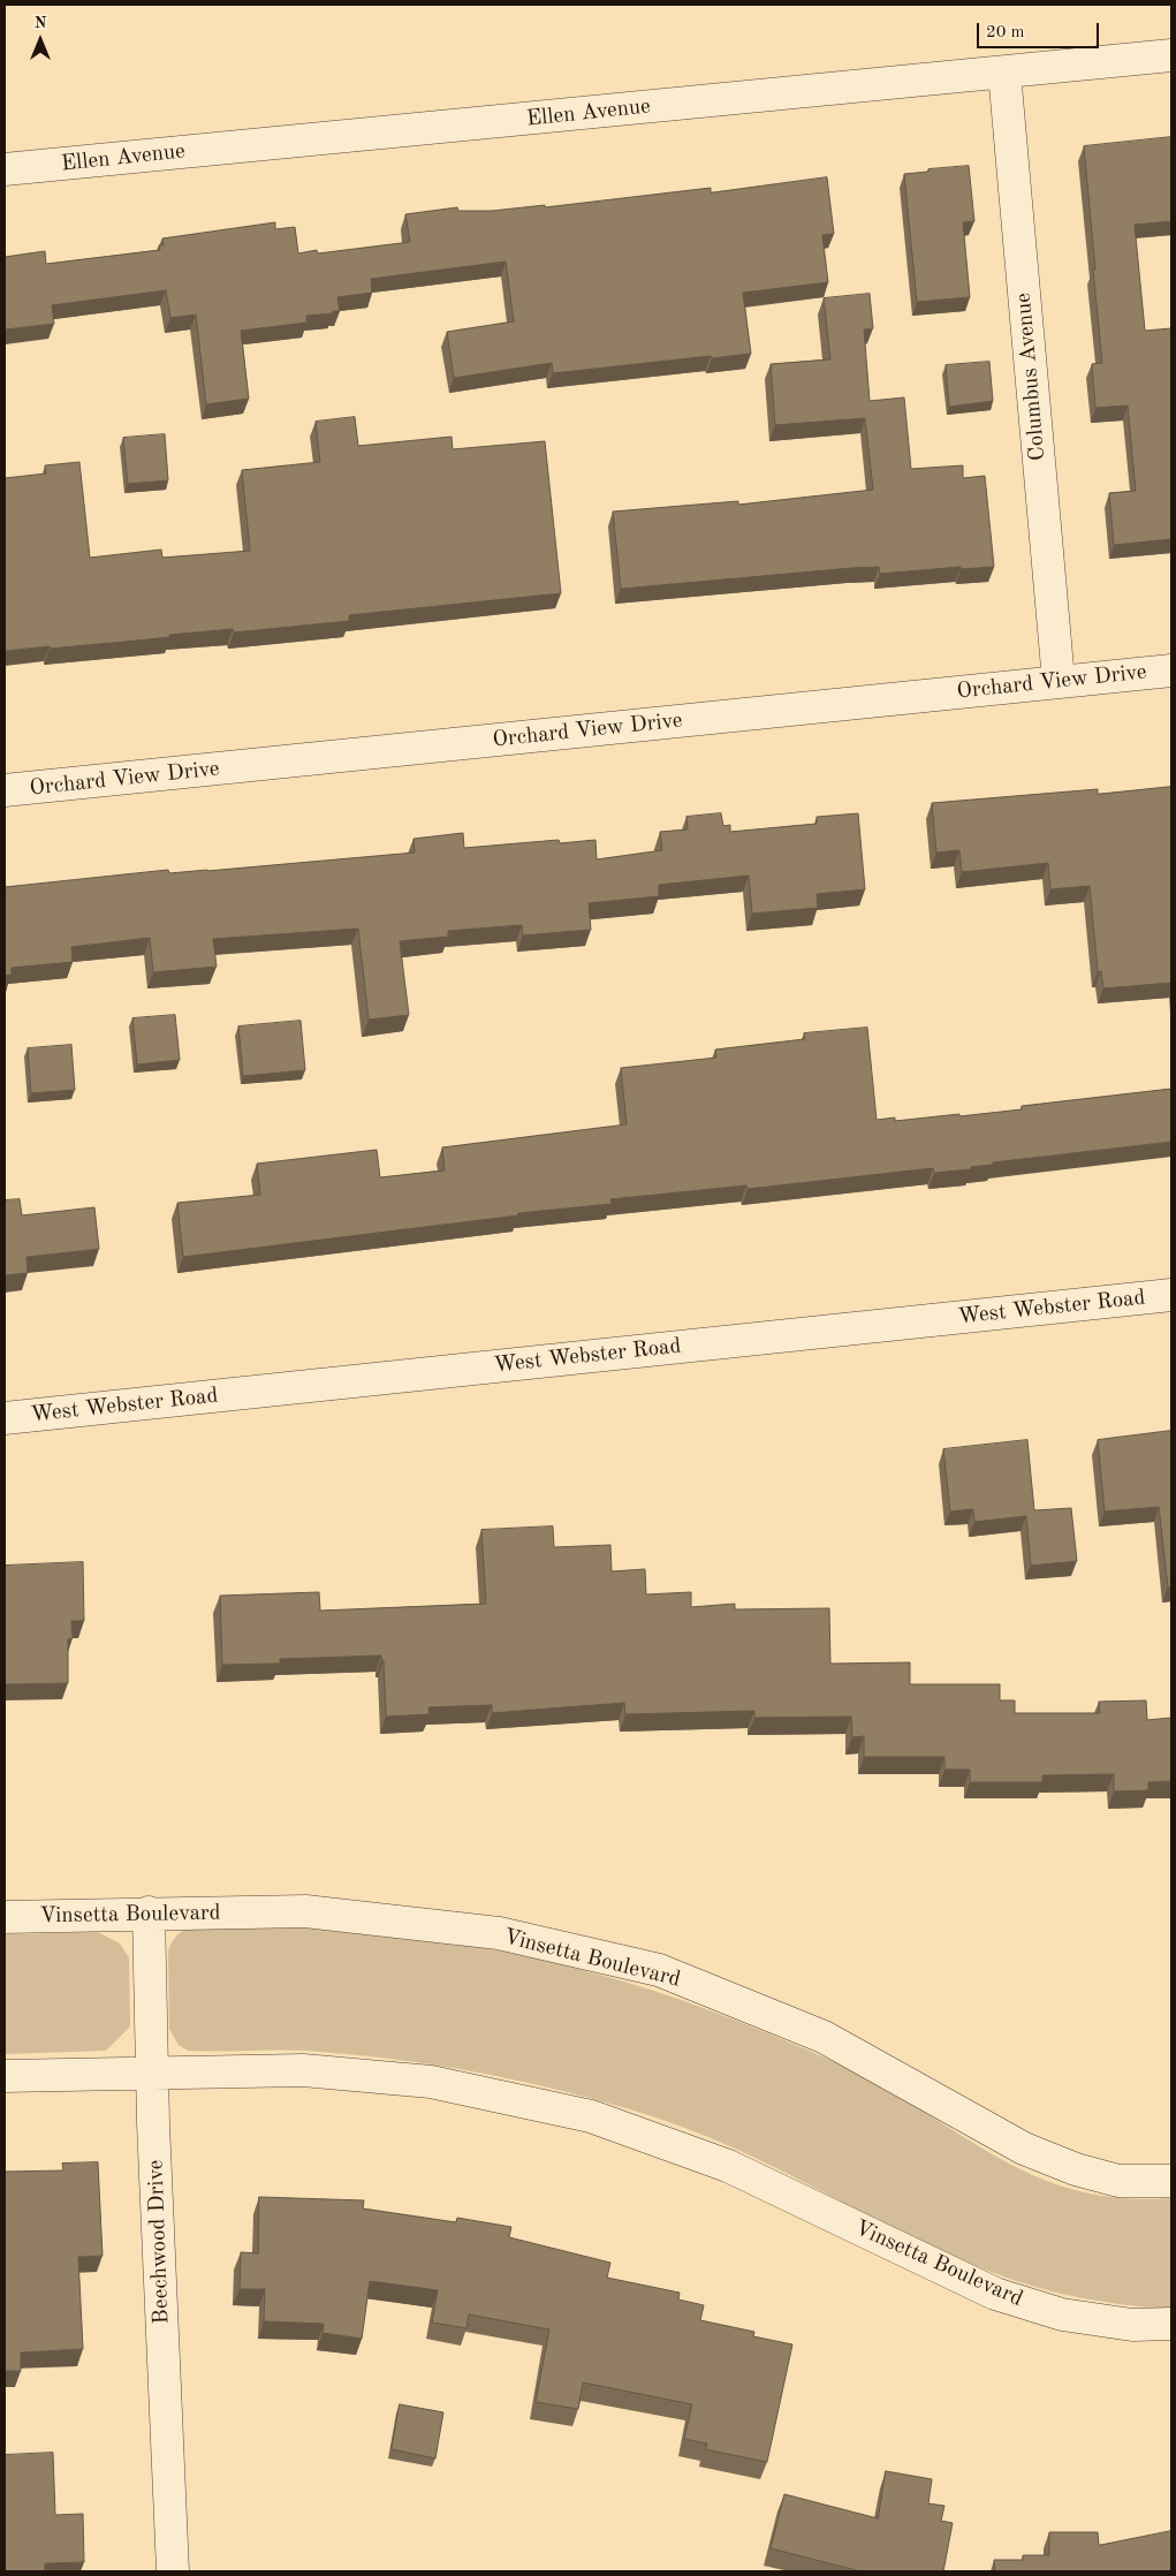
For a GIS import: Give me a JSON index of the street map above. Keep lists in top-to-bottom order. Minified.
{"streets":{"street":["Ellen Avenue","Columbus Avenue","Orchard View Drive","West Webster Road","Vinsetta Boulevard","Beechwood Drive"]},"crossings":[["Ellen Avenue","Columbus Avenue"],["Columbus Avenue","Orchard View Drive"],["Vinsetta Boulevard","Beechwood Drive"]],"scale_bar":"20 m","north":"top"}
